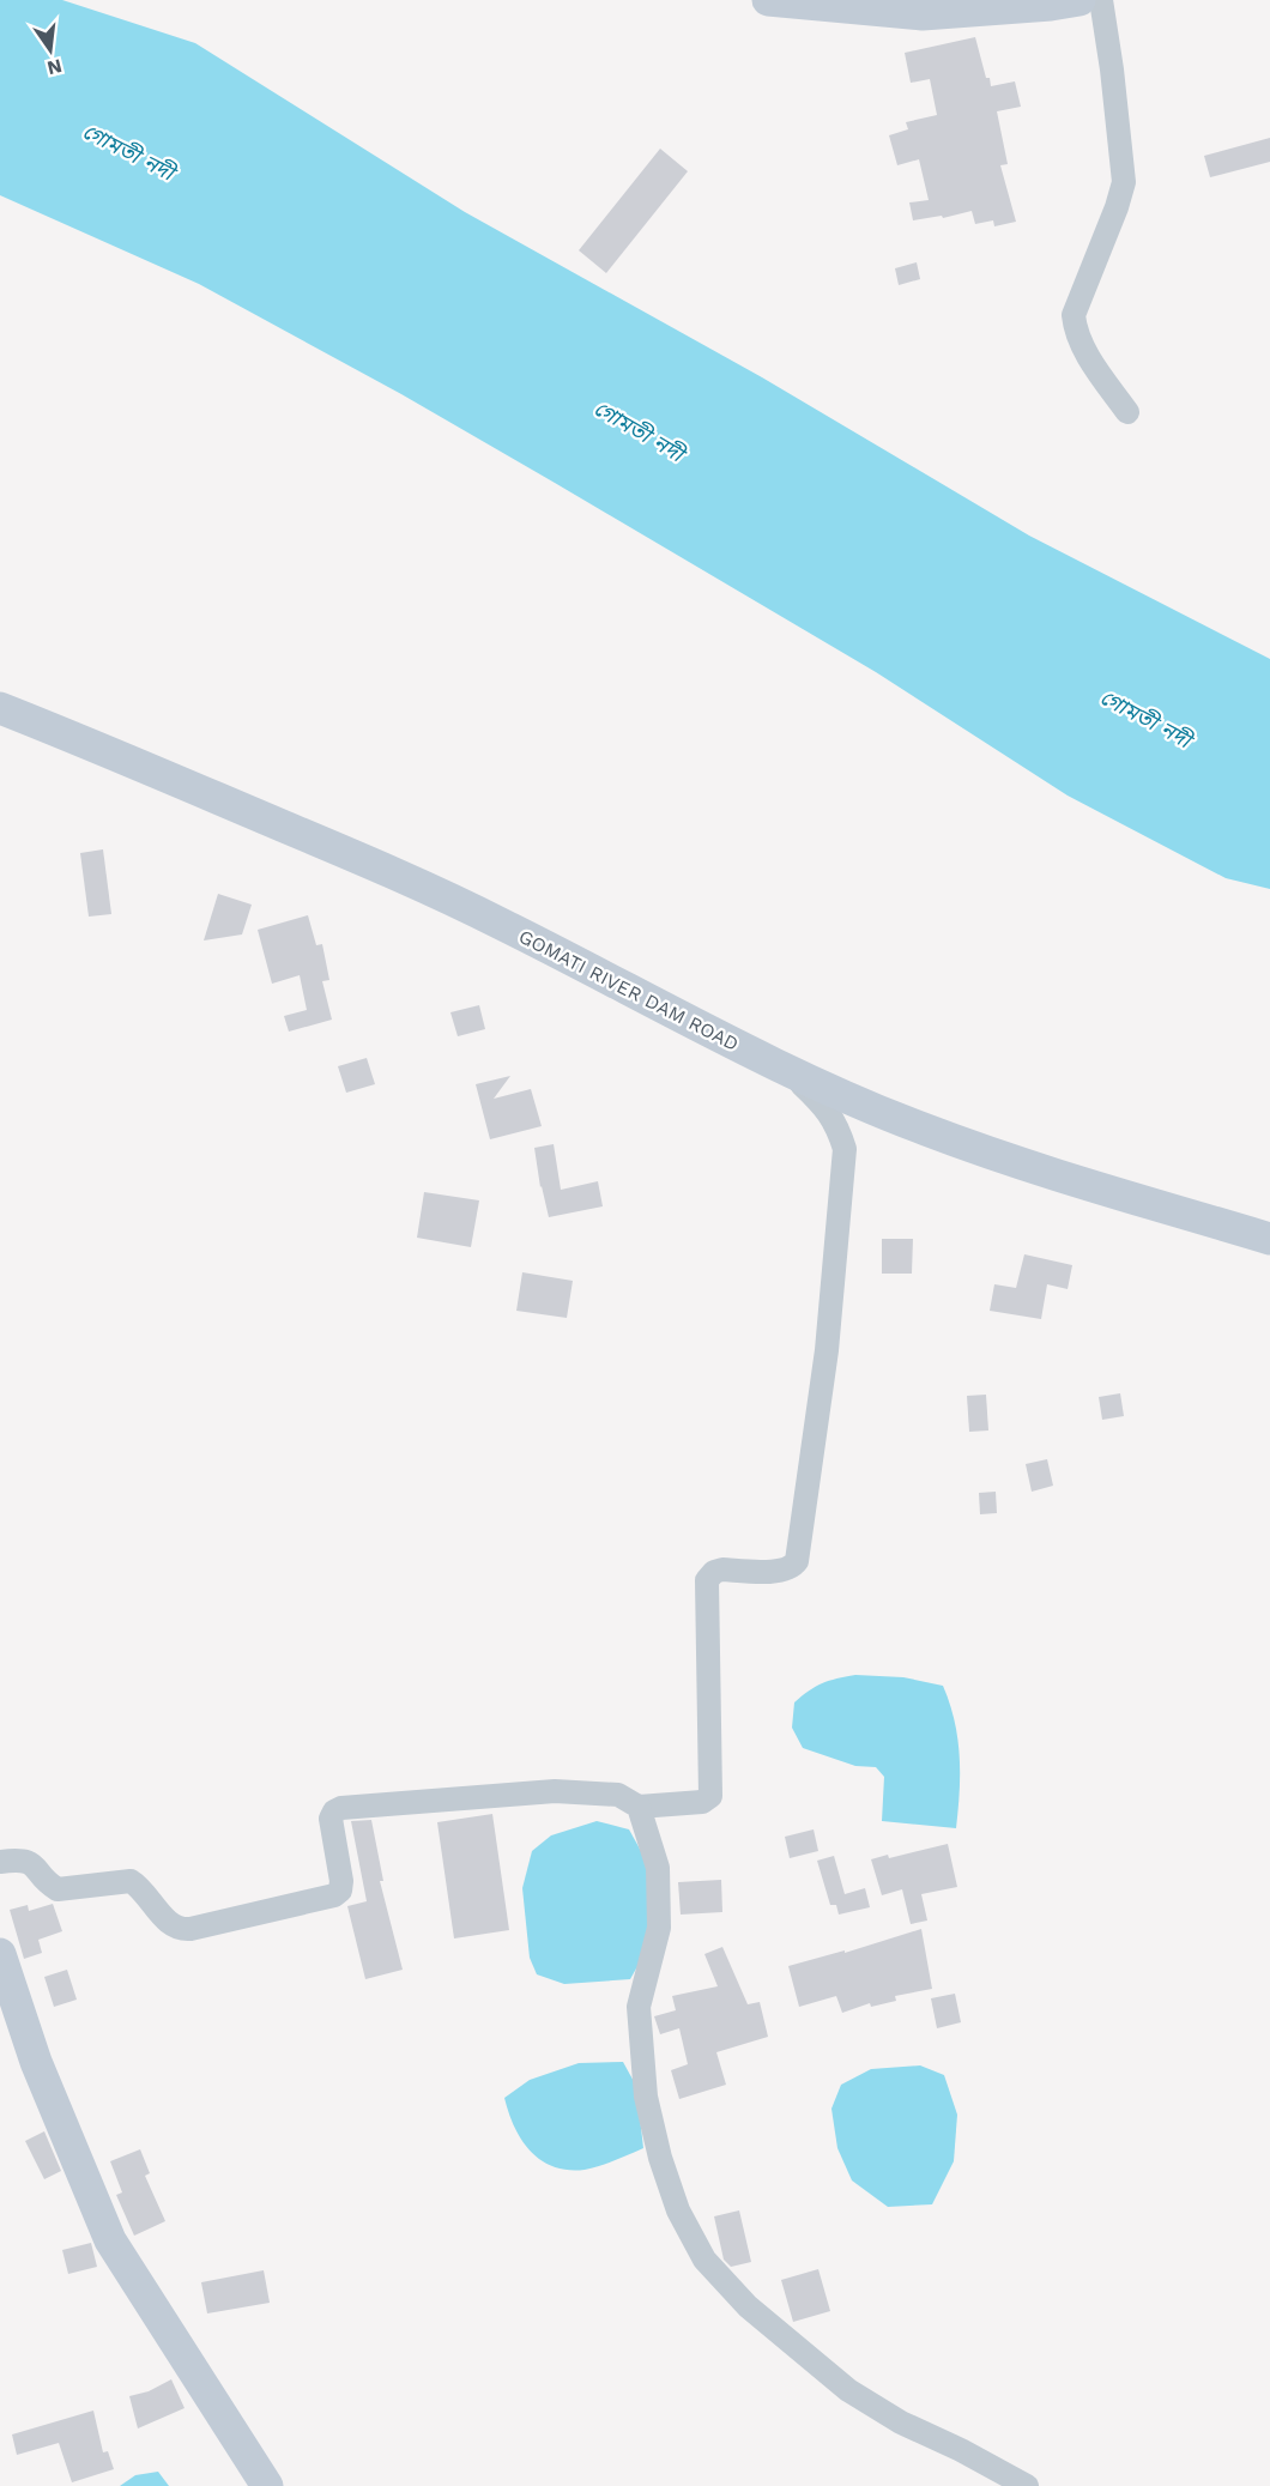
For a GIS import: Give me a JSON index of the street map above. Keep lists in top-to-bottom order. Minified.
{"streets":{"main road":["GOMATI RIVER DAM ROAD"]},"water":["গোমতী নদী"],"north":"bottom"}
